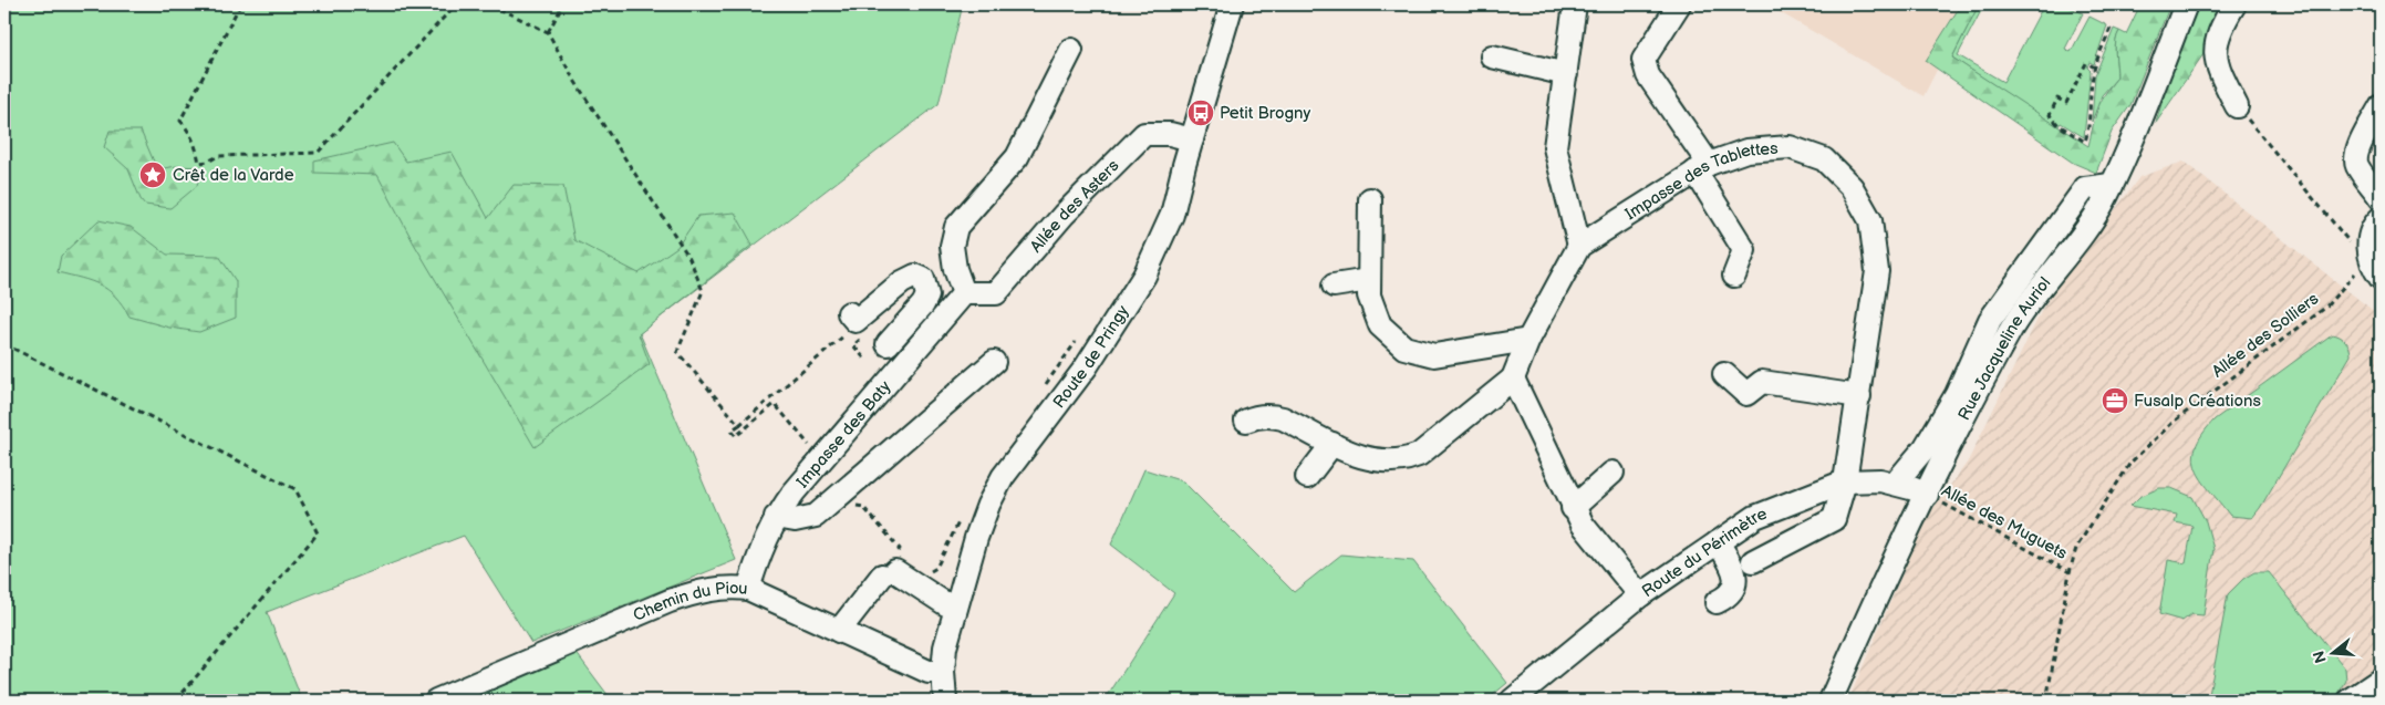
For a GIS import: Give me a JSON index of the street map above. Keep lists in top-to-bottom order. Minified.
{"streets":{"street":["Impasse des Tablettes","Allée des Asters","Rue Jacqueline Auriol","Route de Pringy","Impasse des Baty","Route du Périmètre","Chemin du Piou"],"path":["Allée des Solliers","Allée des Muguets"]},"crossings":[["Impasse des Tablettes","Route du Périmètre"],["Allée des Asters","Route de Pringy"],["Allée des Asters","Impasse des Baty"],["Allée des Solliers","Allée des Muguets"],["Rue Jacqueline Auriol","Allée des Muguets"],["Rue Jacqueline Auriol","Route du Périmètre"],["Route de Pringy","Chemin du Piou"],["Impasse des Baty","Chemin du Piou"],["Allée des Muguets","Route du Périmètre"]],"places":{"bus stop":["Petit Brogny"],"place":["Crêt de la Varde"],"office":["Fusalp Créations"]},"north":"left"}
